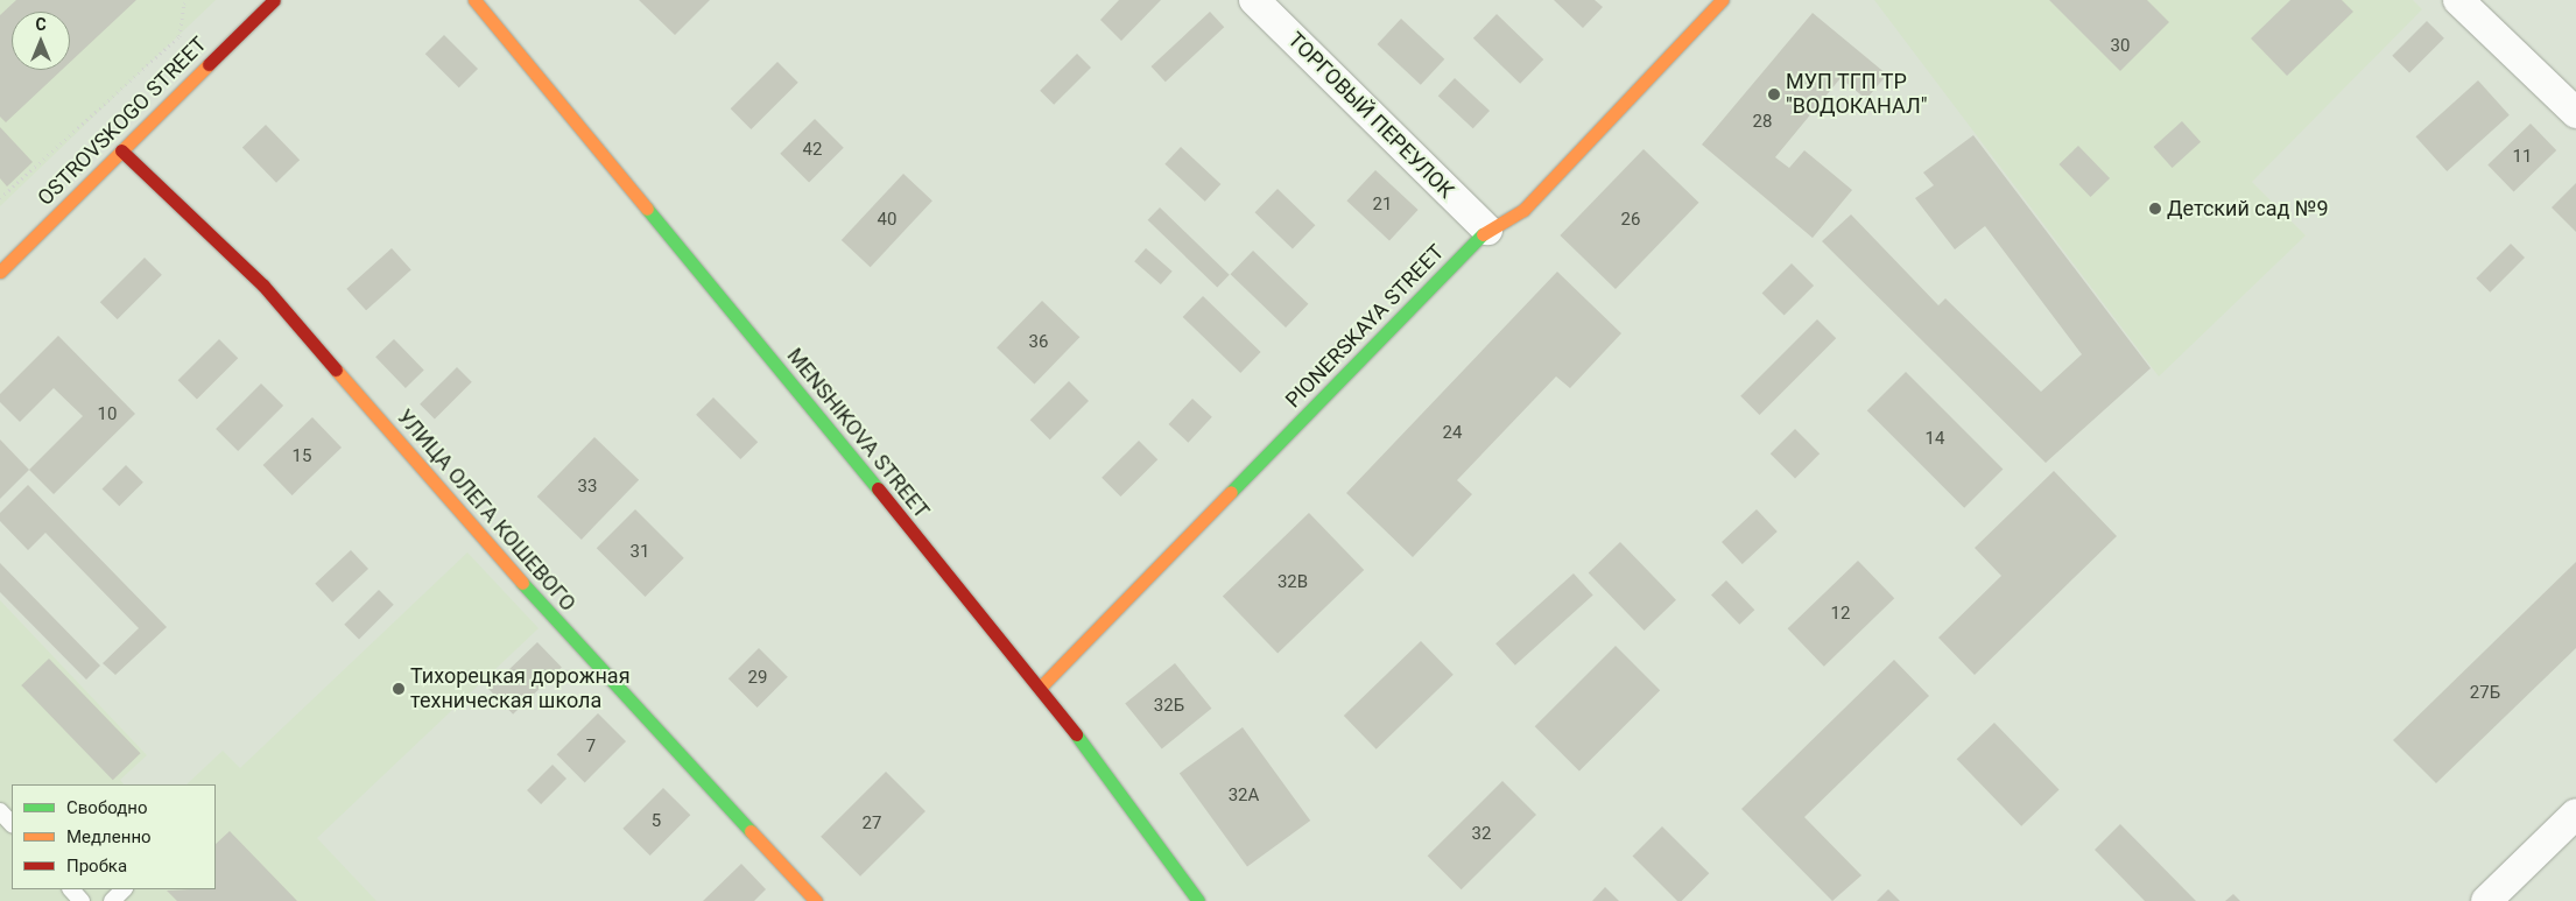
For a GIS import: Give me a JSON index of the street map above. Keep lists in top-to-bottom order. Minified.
{"streets":{"street":["ТОРГОВЫЙ ПЕРЕУЛОК","OSTROVSKOGO STREET","PIONERSKAYA STREET","MENSHIKOVA STREET","УЛИЦА ОЛЕГА КОШЕВОГО"]},"crossings":[["ТОРГОВЫЙ ПЕРЕУЛОК","PIONERSKAYA STREET"],["OSTROVSKOGO STREET","УЛИЦА ОЛЕГА КОШЕВОГО"],["PIONERSKAYA STREET","MENSHIKOVA STREET"]],"places":["МУП ТГП ТР \"ВОДОКАНАЛ\"","Детский сад №9","Тихорецкая дорожная техническая школа"],"house_numbers":["30","28","42","11","21","40","26","36","10","24","14","15","33","31","32В","12","29","27Б","32Б","7","32А","5","27","32"],"legend":["Свободно","Медленно","Пробка"],"north":"top"}
